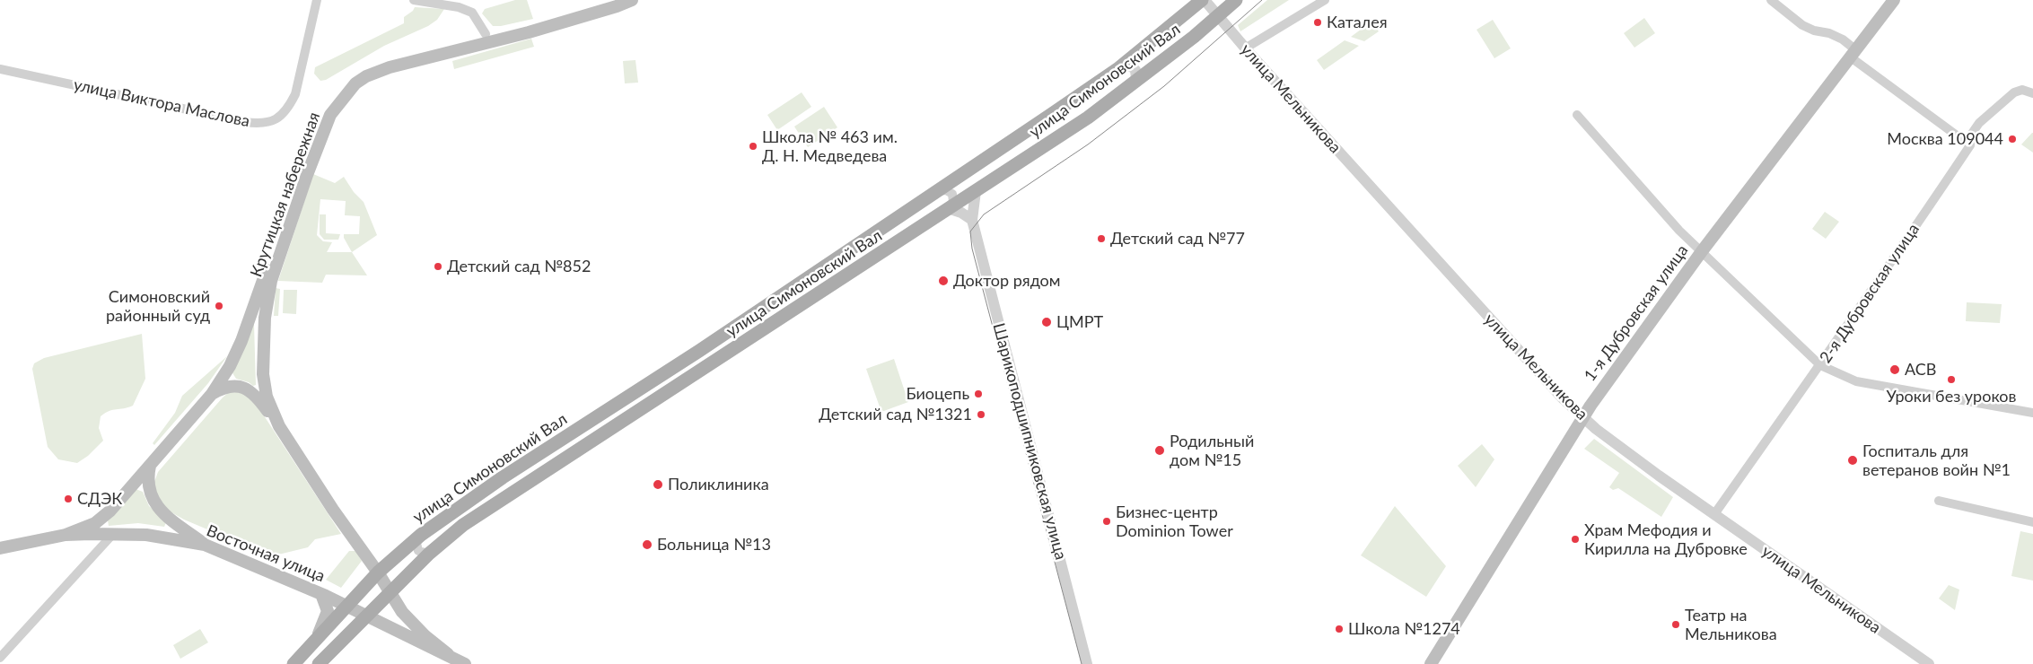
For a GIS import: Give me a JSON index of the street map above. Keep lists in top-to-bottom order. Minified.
{"streets":{"main road":["улица Симоновский Вал","Крутицкая набережная","1-я Дубровская улица","Восточная улица"],"street":["улица Мельникова","улица Виктора Маслова","2-я Дубровская улица","Шарикоподшипниковская улица"]},"crossings":[["улица Симоновский Вал","улица Мельникова"],["улица Симоновский Вал","Восточная улица"],["улица Мельникова","2-я Дубровская улица"],["улица Мельникова","1-я Дубровская улица"],["Крутицкая набережная","Восточная улица"]],"places":["Каталея","Москва 109044","Школа № 463 им. Д. Н. Медведева","Детский сад №77","Детский сад №852","Доктор рядом","Симоновский районный суд","ЦМРТ","АСВ","Уроки без уроков","Биоцепь","Детский сад №1321","Родильный дом №15","Госпиталь для ветеранов войн №1","Поликлиника","СДЭК","Бизнес-центр Dominion Tower","Храм Мефодия и Кирилла на Дубровке","Больница №13","Театр на Мельникова","Школа №1274"]}
